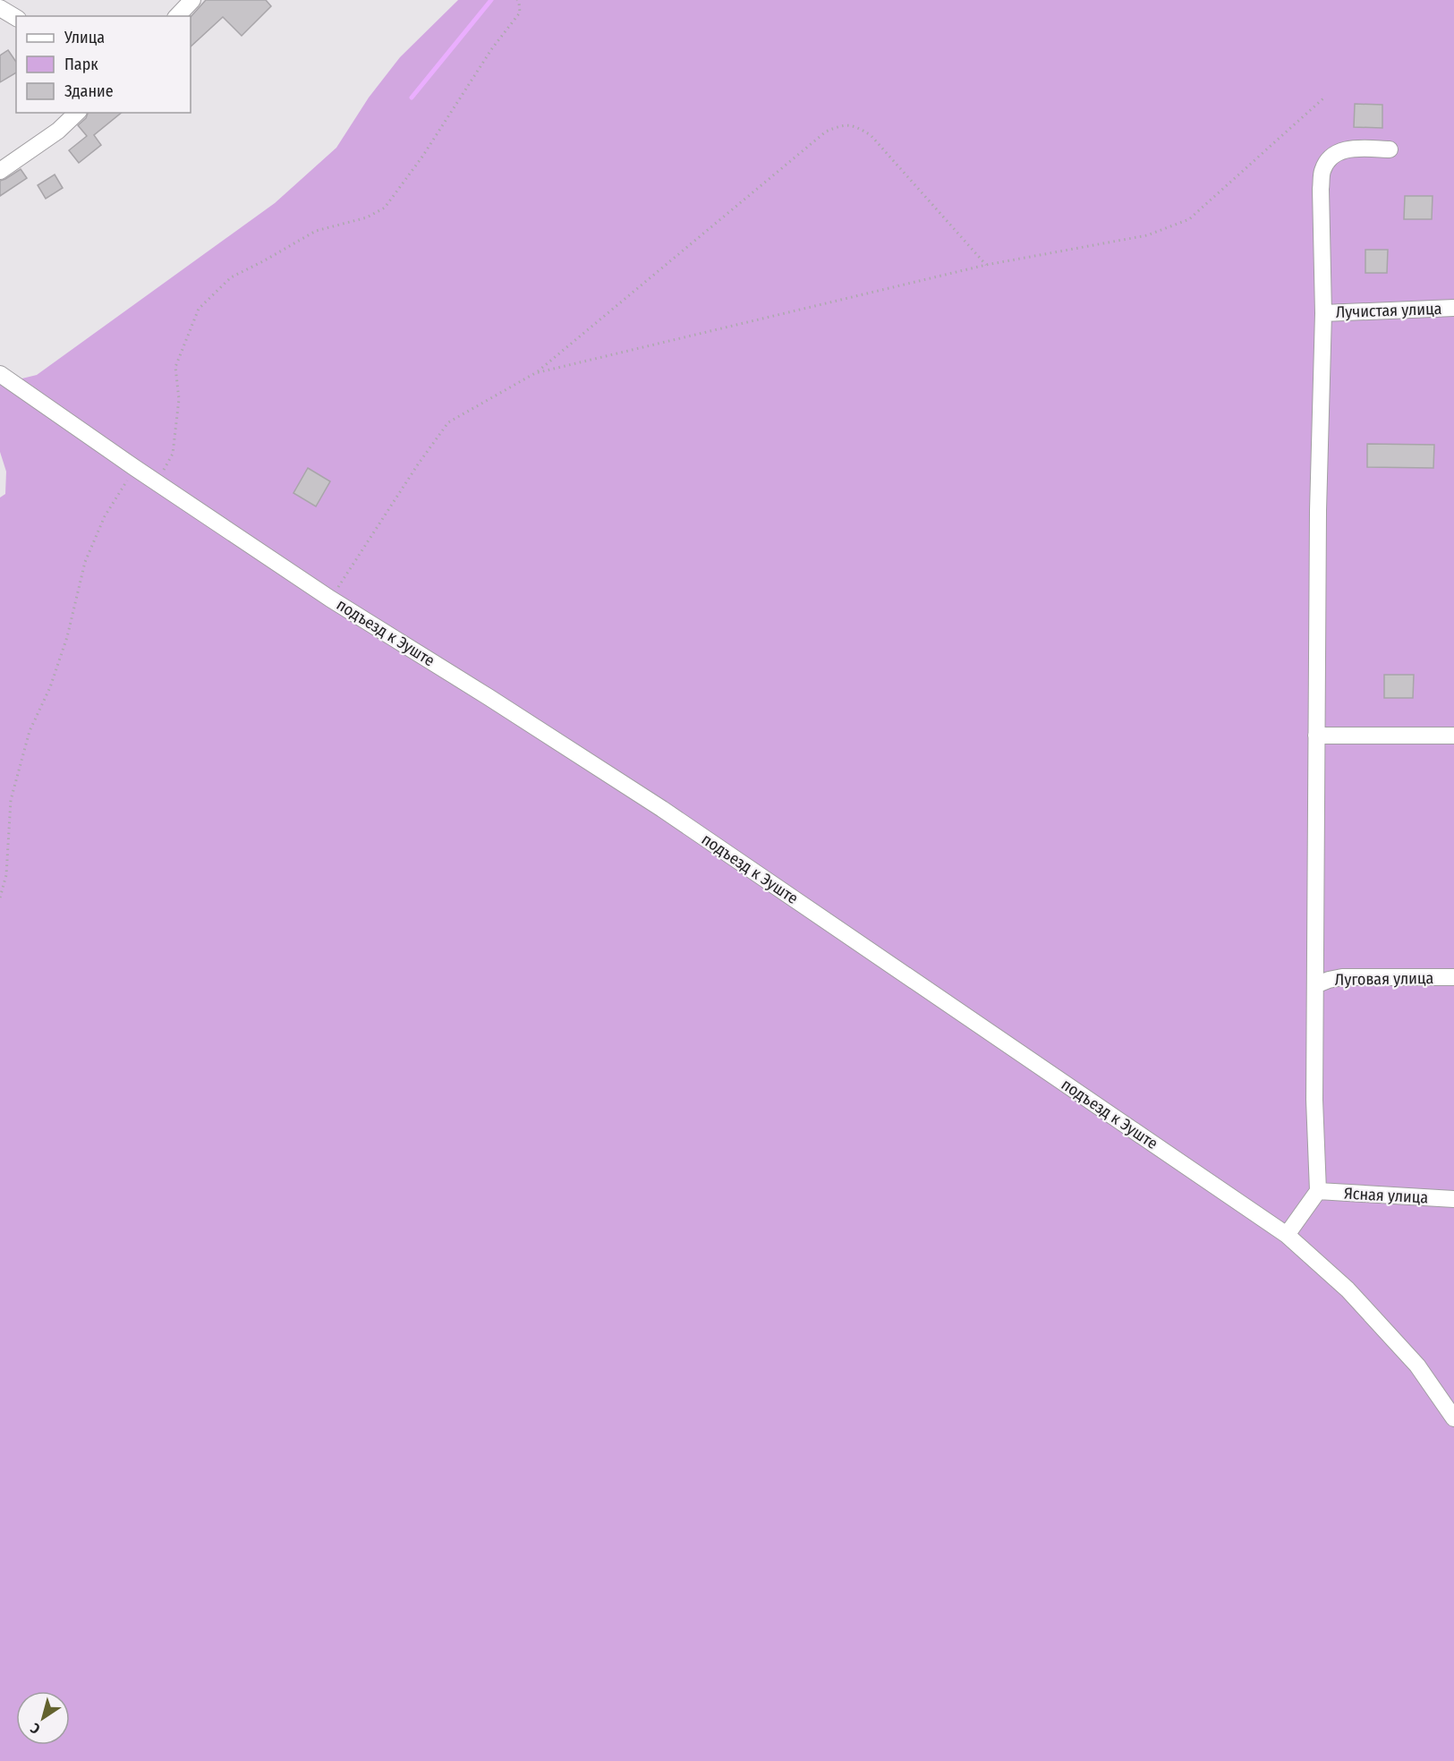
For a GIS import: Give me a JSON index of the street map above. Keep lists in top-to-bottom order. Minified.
{"streets":{"street":["Лучистая улица","подъезд к Эуште","Луговая улица","Ясная улица"]},"legend":["Улица","Парк","Здание"],"north":"bottom left"}
